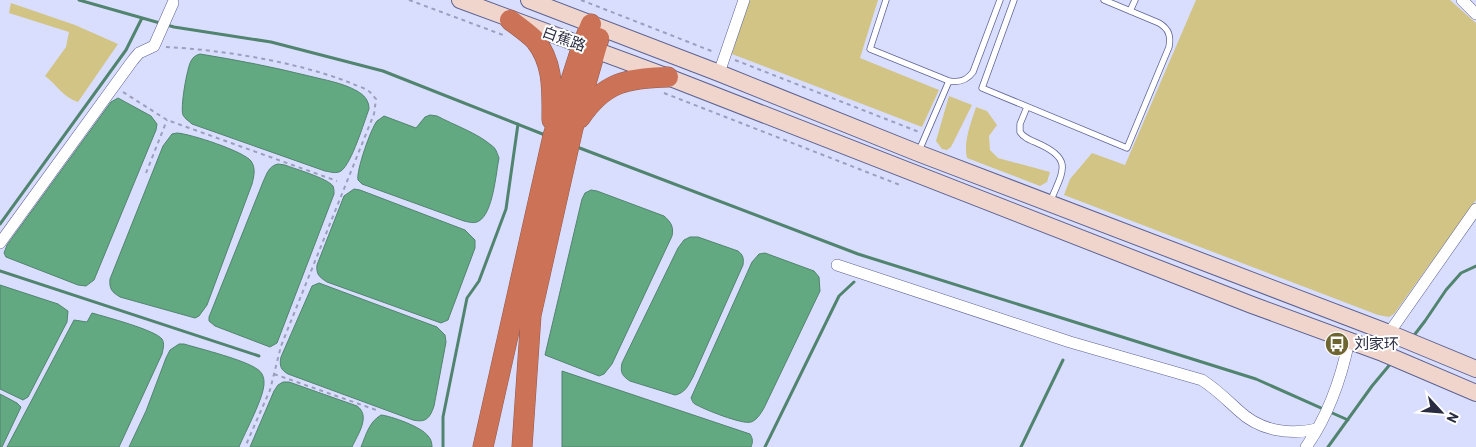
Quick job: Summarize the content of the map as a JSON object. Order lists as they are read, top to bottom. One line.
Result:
{"streets":{"main road":["白蕉路"]},"places":{"bus stop":["刘家环"]},"north":"bottom right"}
